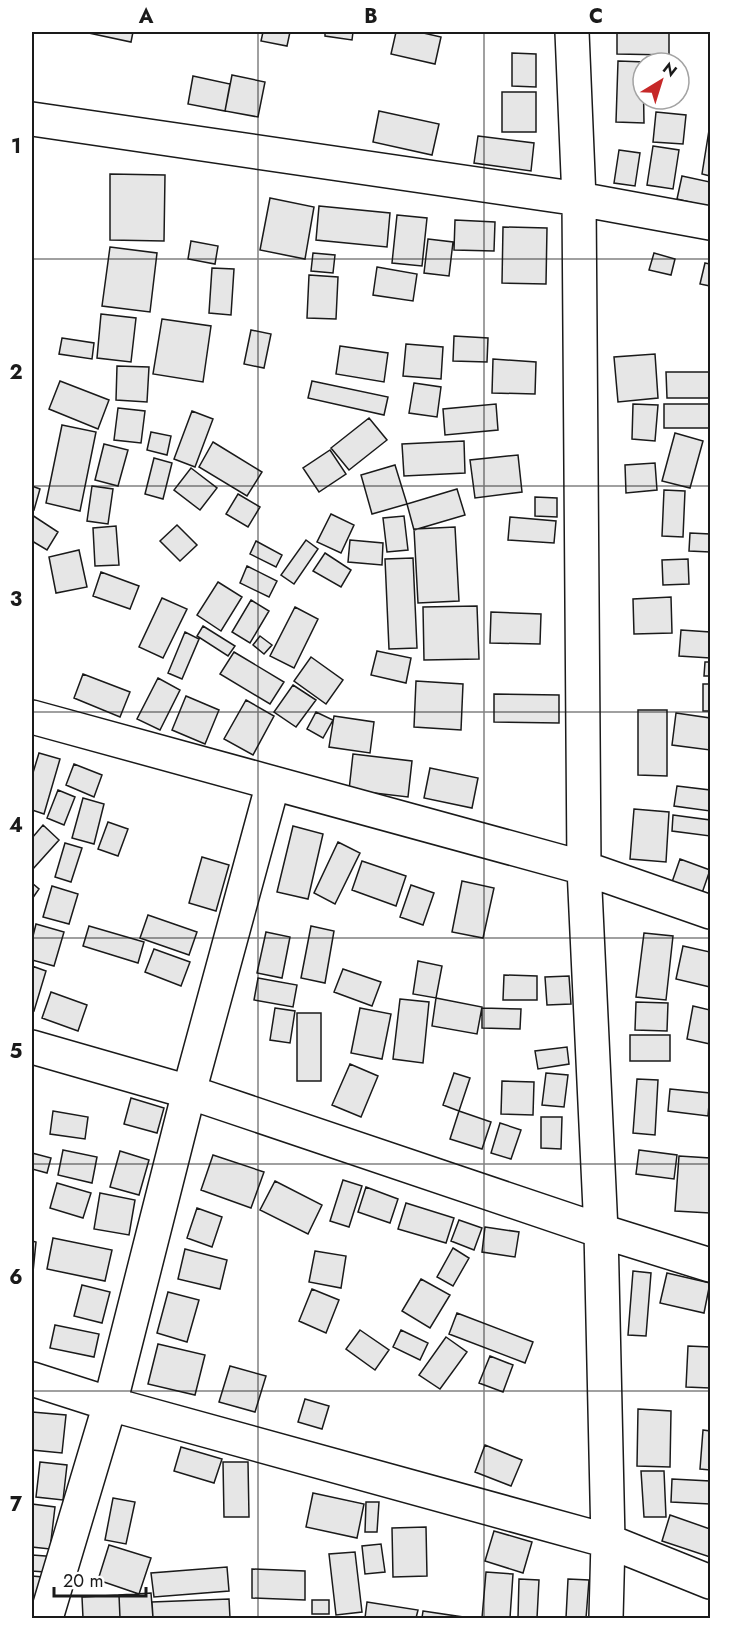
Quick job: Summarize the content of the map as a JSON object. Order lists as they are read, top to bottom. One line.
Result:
{"scale_bar":"20 m","north":"top right","grid":{"columns":["A","B","C"],"rows":["1","2","3","4","5","6","7"]}}
